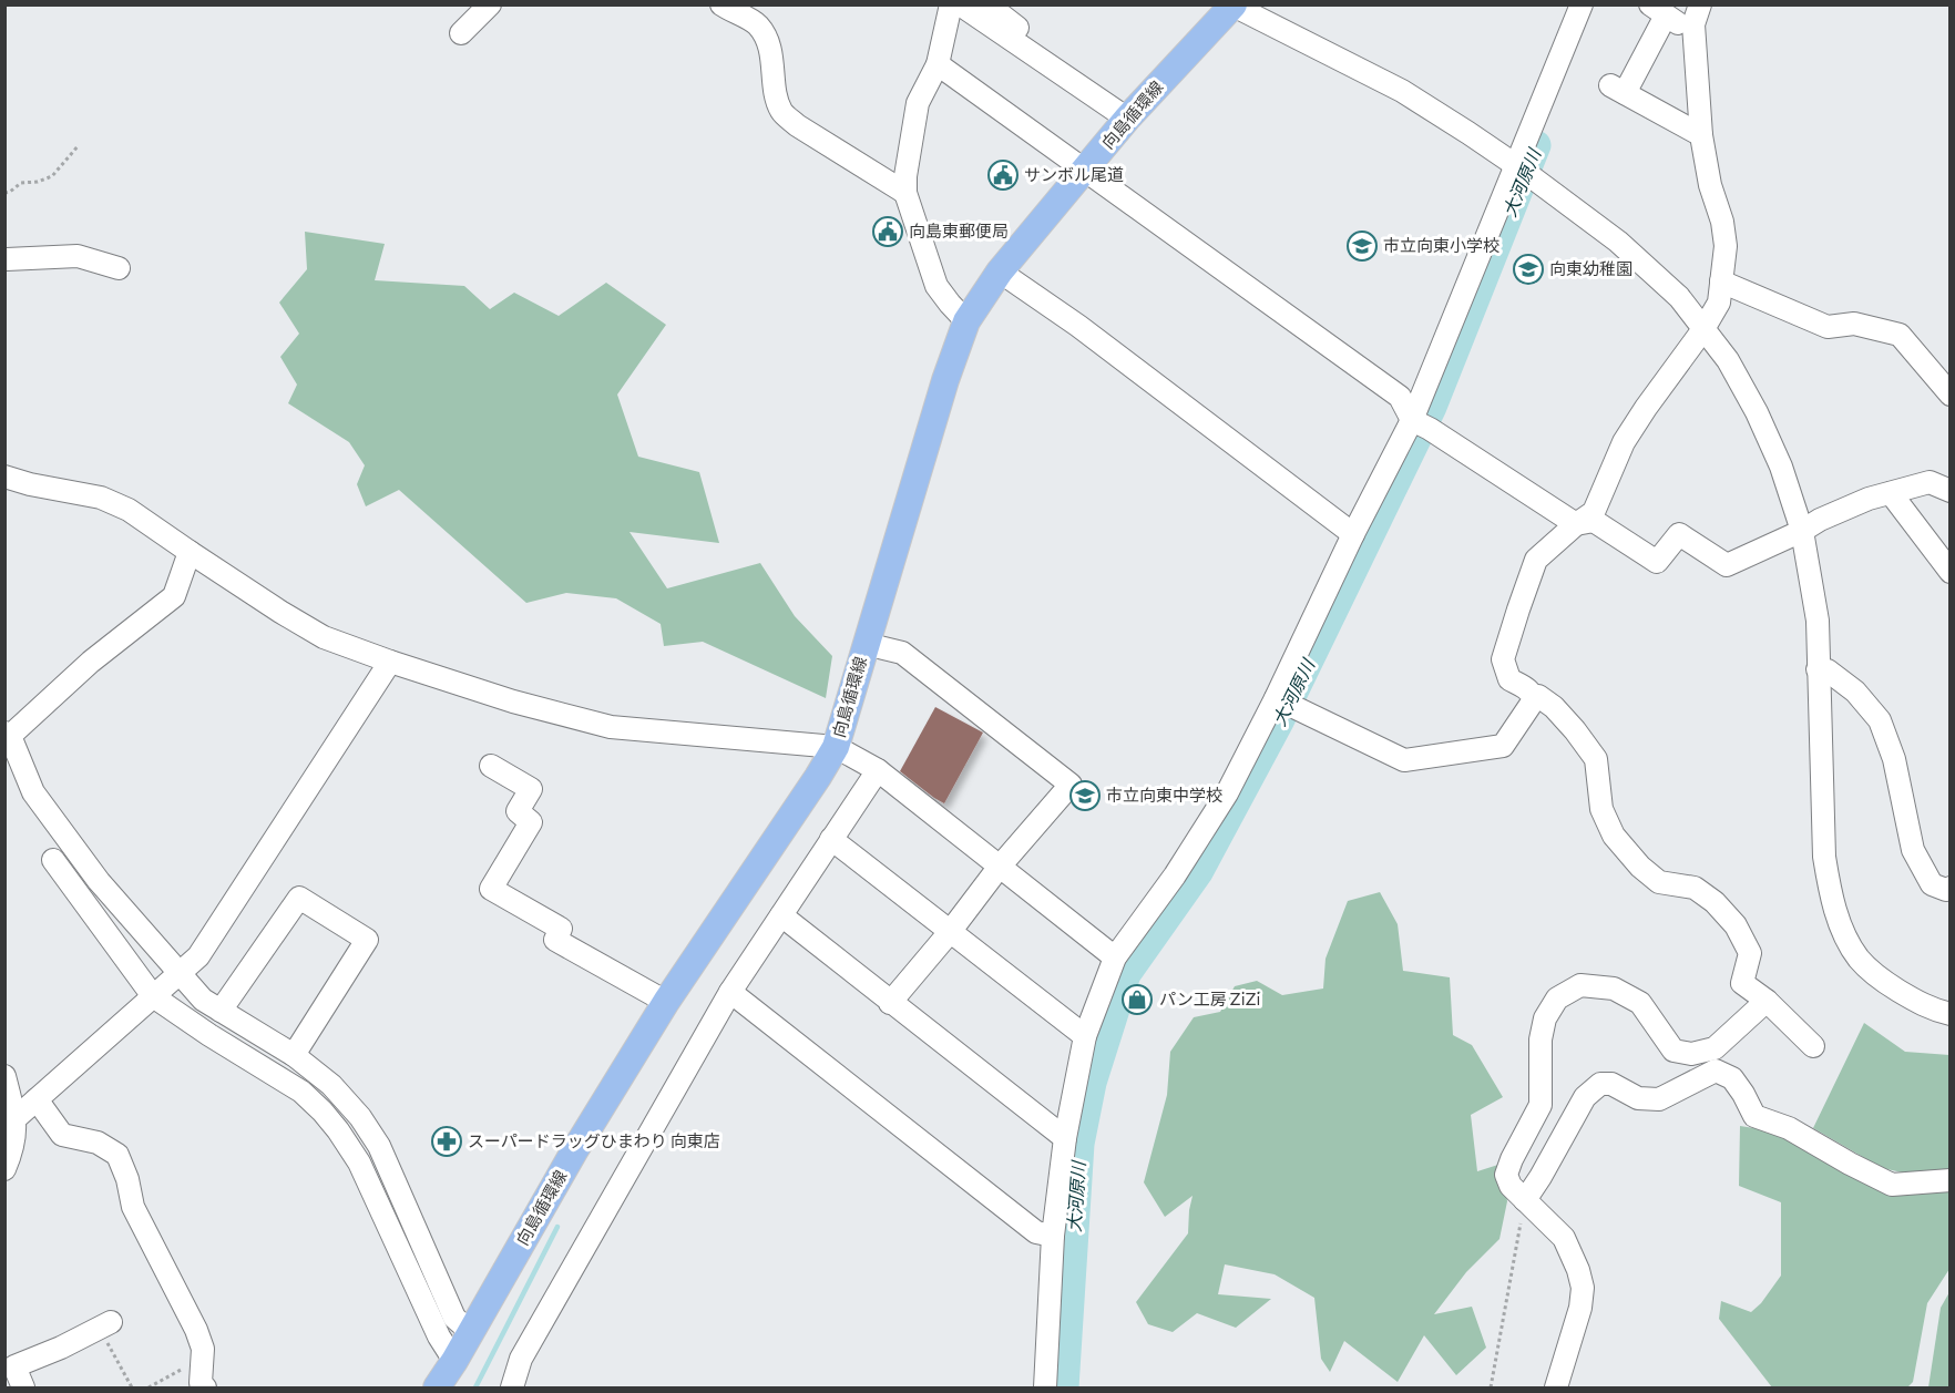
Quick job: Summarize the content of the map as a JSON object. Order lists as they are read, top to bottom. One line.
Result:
{"streets":{"main road":["向島循環線"]},"water":["大河原川"],"places":{"public building":["サンボル尾道","向島東郵便局"],"school or university":["市立向東小学校","向東幼稚園","市立向東中学校"],"shop":["パン工房 ZiZi"],"pharmacy":["スーパードラッグひまわり 向東店"]}}
